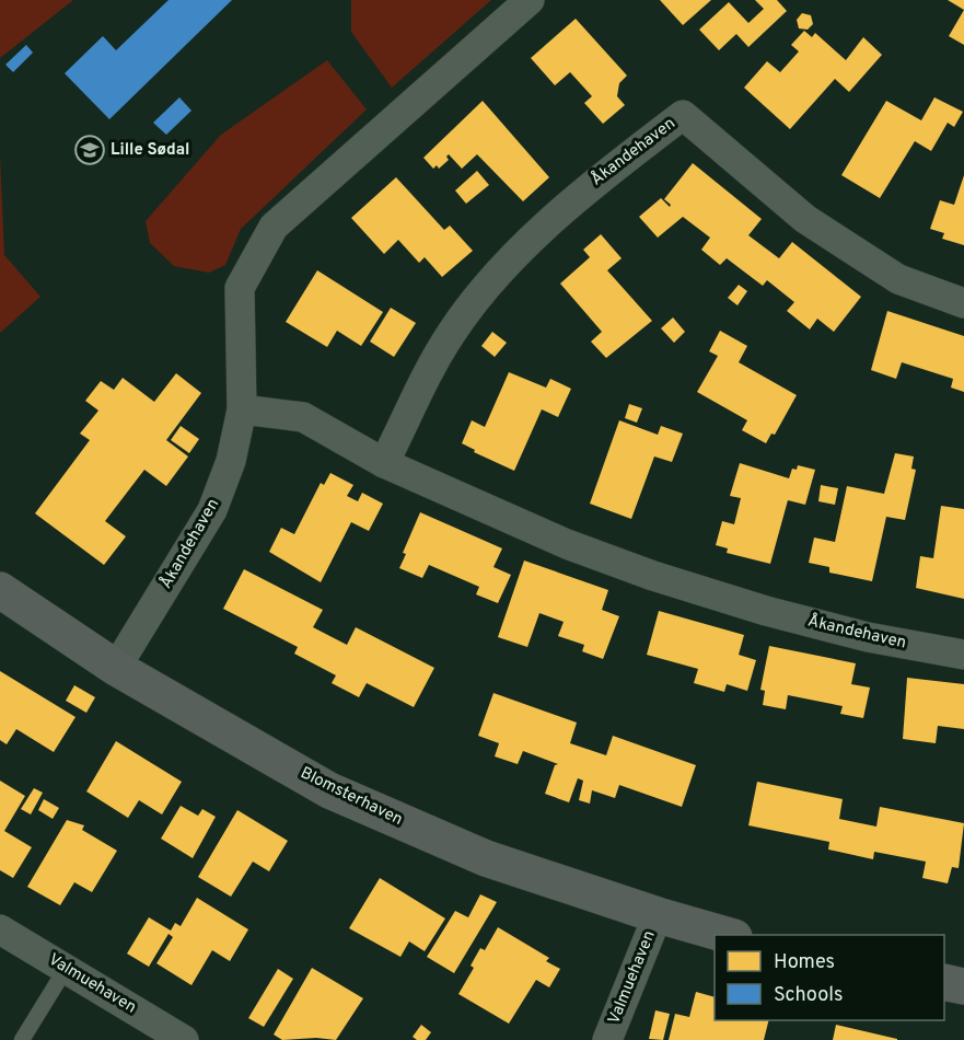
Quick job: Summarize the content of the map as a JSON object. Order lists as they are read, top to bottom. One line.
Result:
{"streets":{"street":["Åkandehaven","Blomsterhaven","Valmuehaven"]},"crossings":[["Åkandehaven","Blomsterhaven"],["Blomsterhaven","Valmuehaven"]],"places":{"school or university":["Lille Sødal"]},"legend":["Homes","Schools"]}
